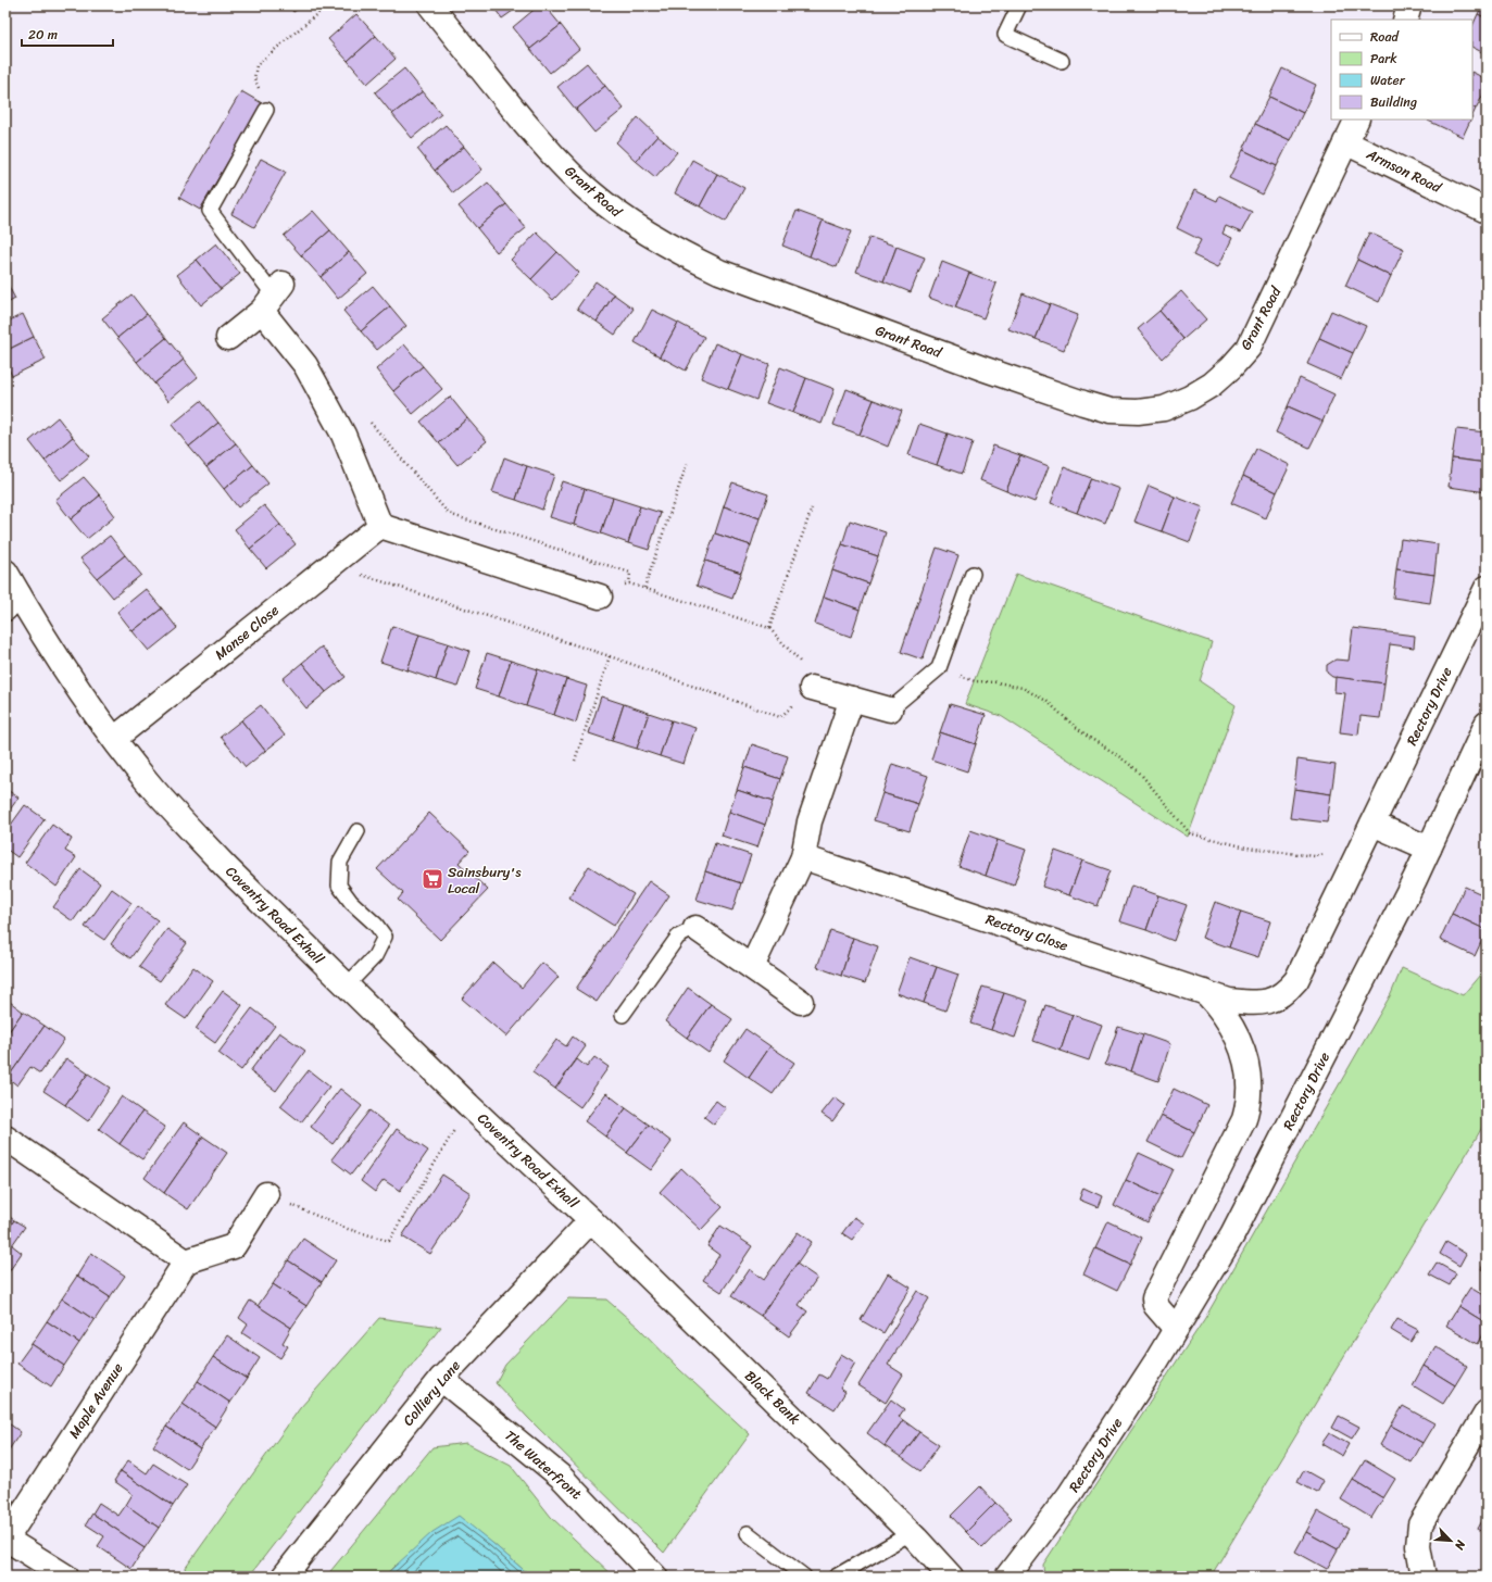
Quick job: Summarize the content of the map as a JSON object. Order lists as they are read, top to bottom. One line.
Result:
{"streets":{"street":["Armson Road","Grant Road","Manse Close","Rectory Drive","Coventry Road Exhall","Rectory Close","Colliery Lane","Black Bank","Maple Avenue","The Waterfront"]},"crossings":[["Armson Road","Grant Road"],["Manse Close","Coventry Road Exhall"],["Rectory Drive","Rectory Close"],["Coventry Road Exhall","Colliery Lane"],["Coventry Road Exhall","Black Bank"],["Colliery Lane","Black Bank"],["Colliery Lane","The Waterfront"]],"places":{"supermarket":["Sainsbury's Local"]},"legend":["Road","Park","Water","Building"],"scale_bar":"20 m","north":"bottom right"}
